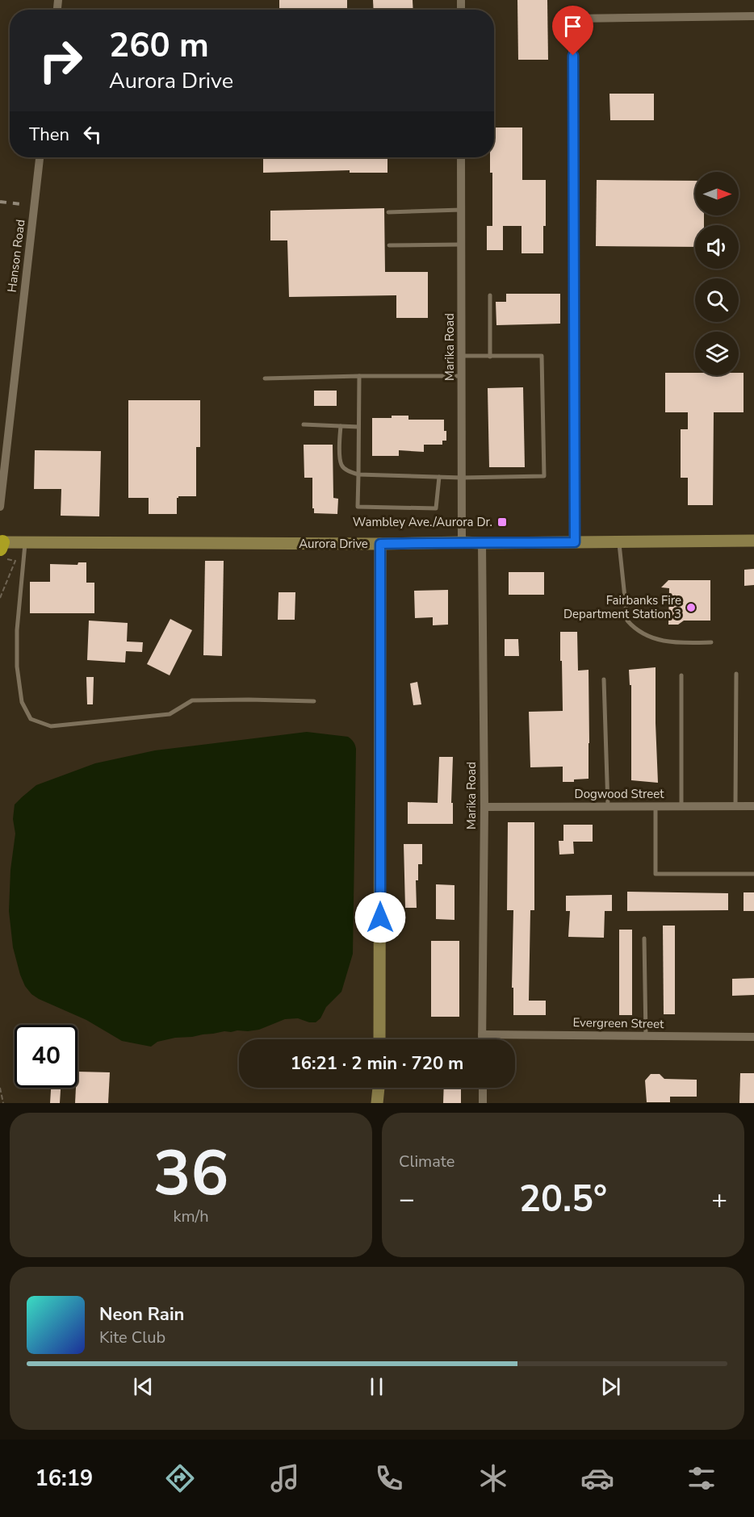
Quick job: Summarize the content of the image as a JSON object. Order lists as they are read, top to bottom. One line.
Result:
{"streets":{"street":["Hanson Road","Marika Road","Aurora Drive","Dogwood Street","Evergreen Street"]},"crossings":[["Marika Road","Aurora Drive"],["Marika Road","Dogwood Street"],["Marika Road","Evergreen Street"]],"places":{"transit":["Wambley Ave./Aurora Dr."],"other":["Fairbanks Fire Department Station 3"]},"north":"right","page":{"turn":["260 m","Aurora Drive"],"then":"Then","limit":"40","trip":"16:21 · 2 min · 720 m","tile":[["36","km/h"],"Climate"],"heat":["−","20.5°","+"],"song":["Neon Rain","Kite Club"],"tabs":"16:19"}}
